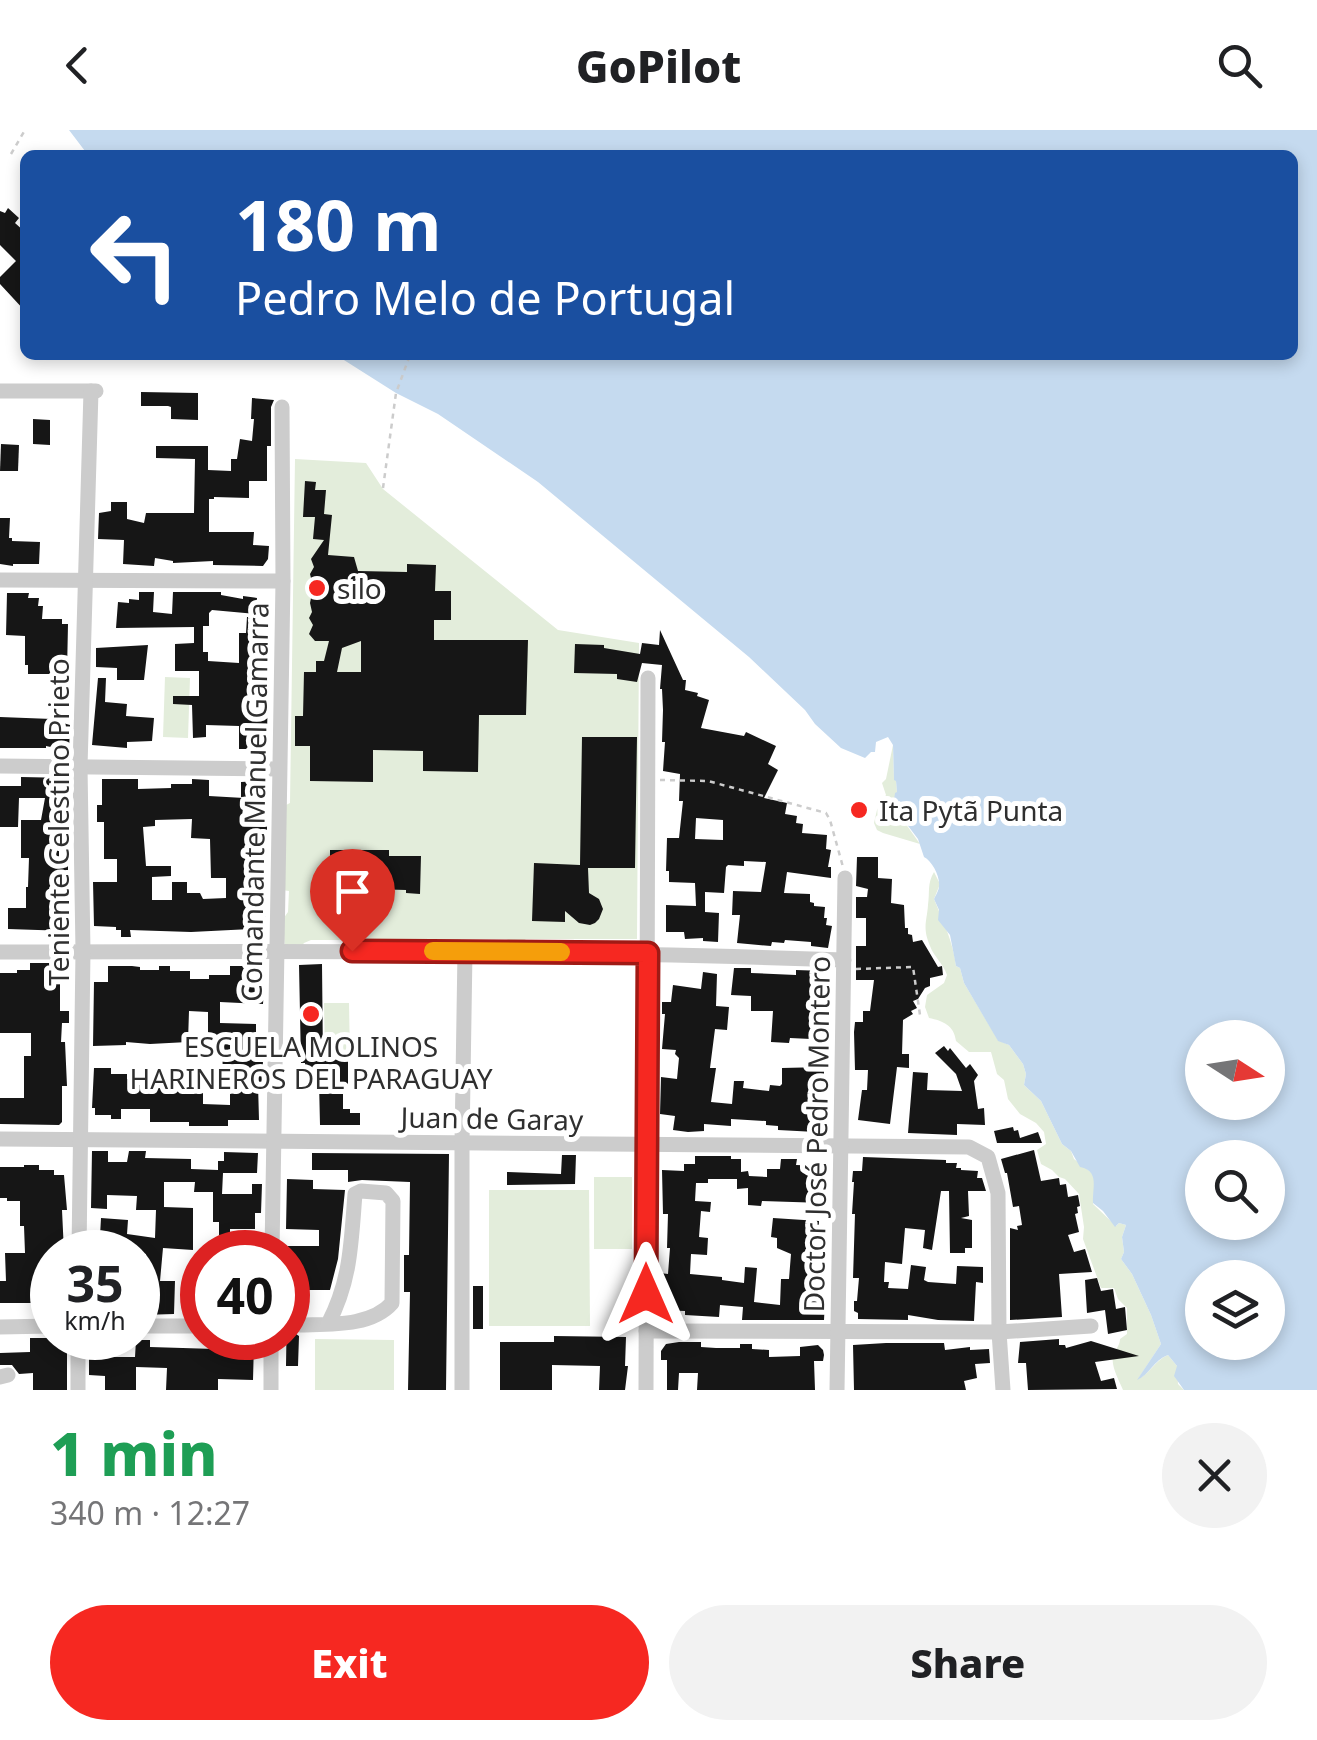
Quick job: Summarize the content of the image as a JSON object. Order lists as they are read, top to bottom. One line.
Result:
{"streets":{"street":["Comandante Manuel Gamarra","Teniente Celestino Prieto","Juan de Garay","Doctor José Pedro Montero"]},"crossings":[["Comandante Manuel Gamarra","Juan de Garay"],["Teniente Celestino Prieto","Juan de Garay"],["Juan de Garay","Doctor José Pedro Montero"]],"places":["silo","Ita Pytã Punta","ESCUELA MOLINOS HARINEROS DEL PARAGUAY"],"north":"right","page":{"header":"GoPilot","turn":["180 m","Pedro Melo de Portugal"],"speed":"35 km/h","limit":"40","heading":["1 min","340 m · 12:27"],"buttons":["Exit","Share"]}}
